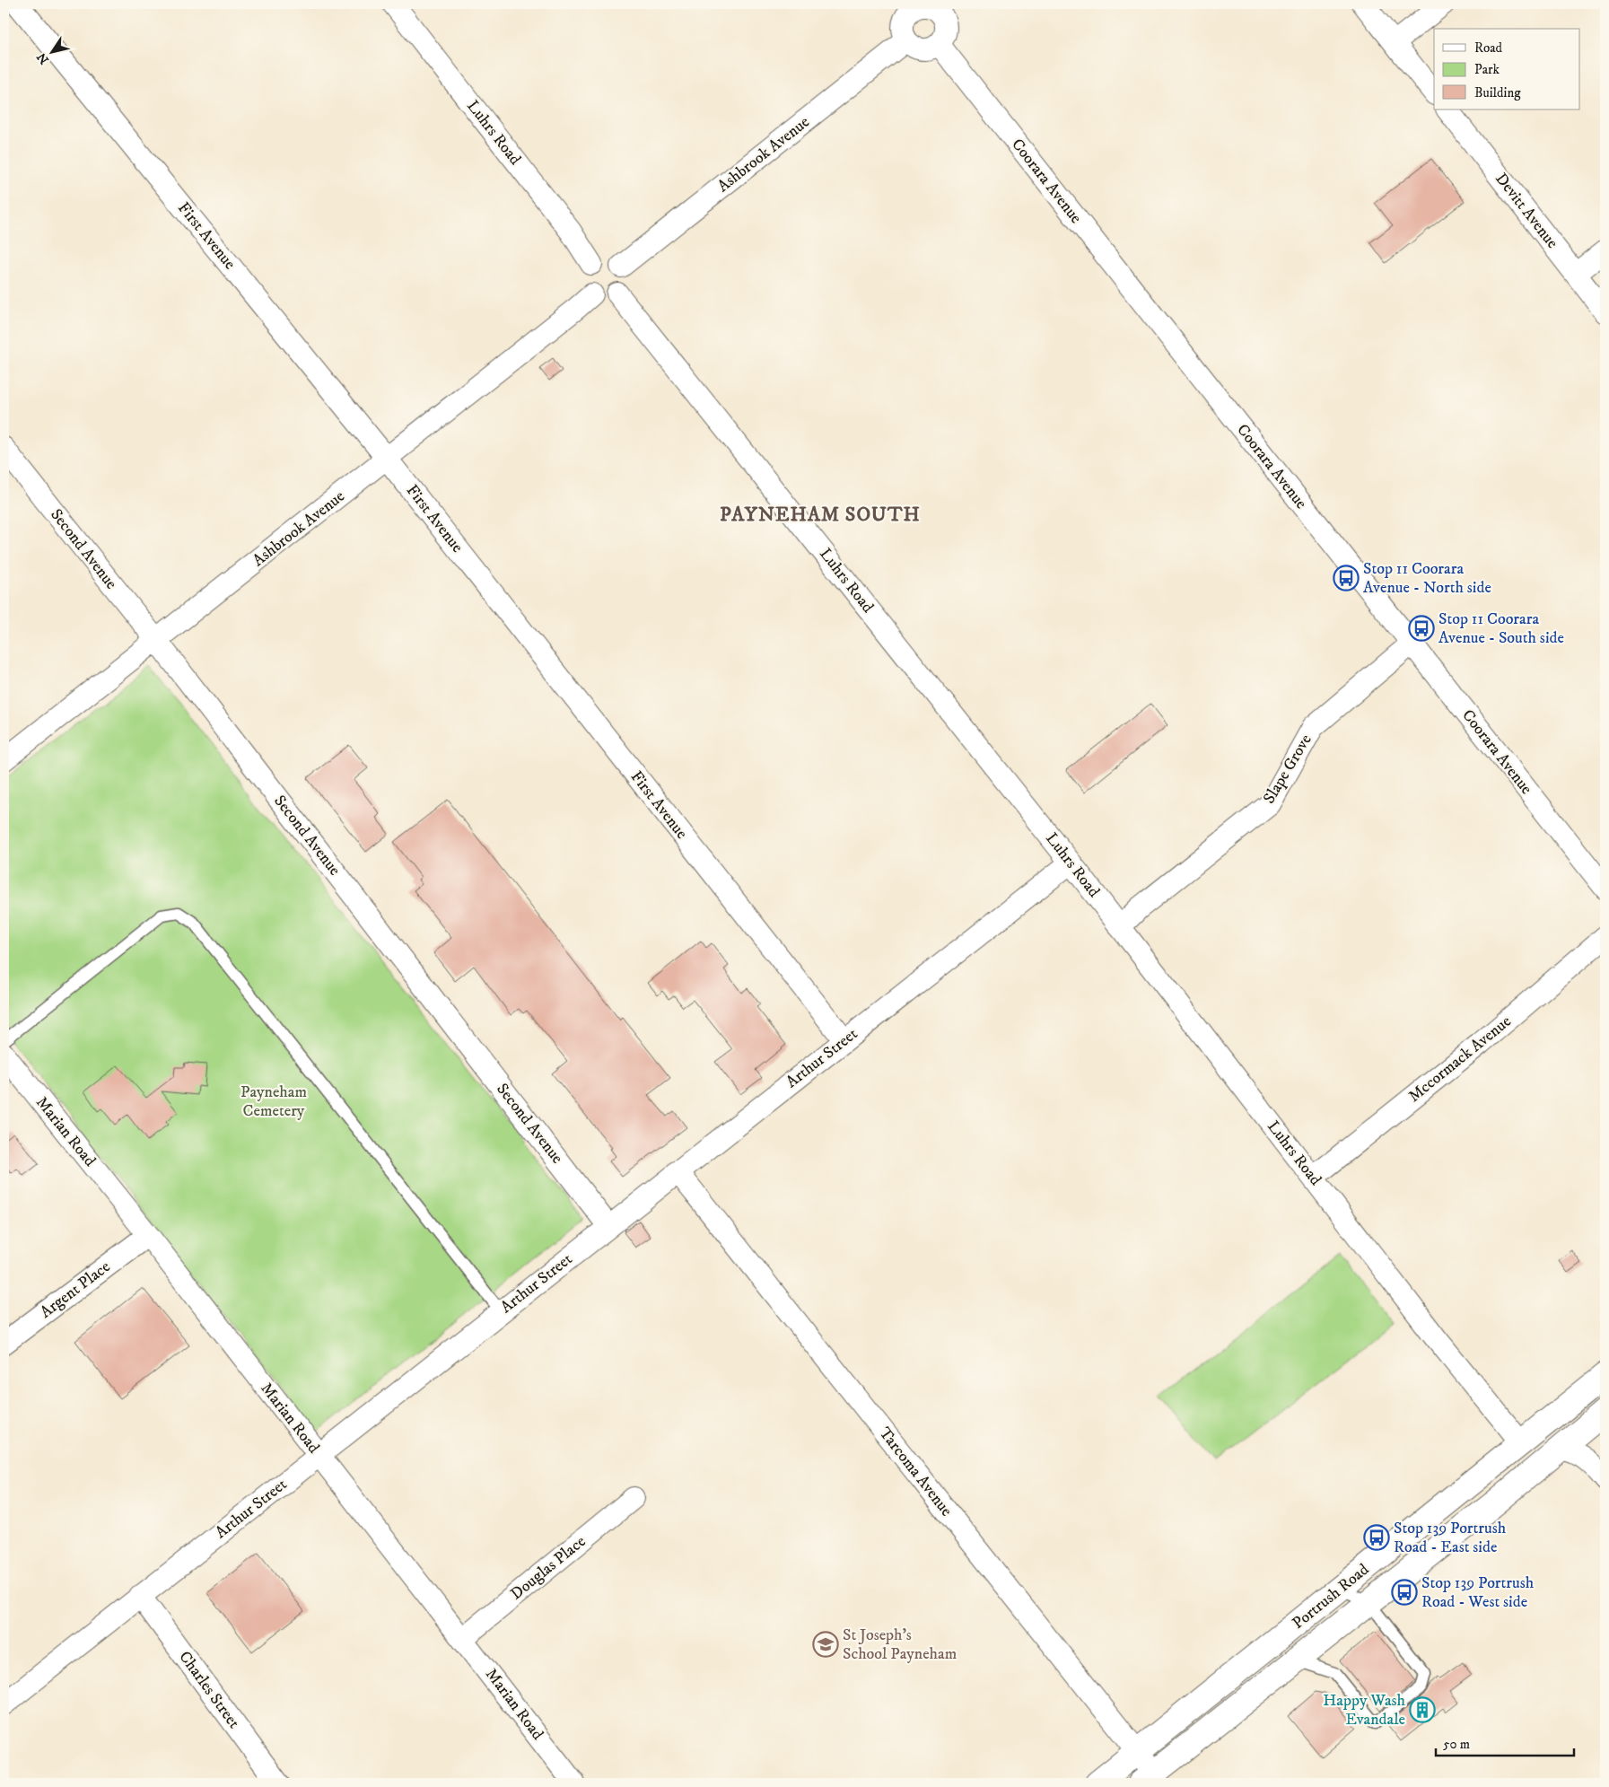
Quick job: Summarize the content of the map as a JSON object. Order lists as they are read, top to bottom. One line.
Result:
{"streets":{"highway":["Portrush Road"],"street":["Luhrs Road","Ashbrook Avenue","Coorara Avenue","Devitt Avenue","First Avenue","Second Avenue","Slape Grove","Arthur Street","Mccormack Avenue","Marian Road","Argent Place","Tarcoma Avenue","Douglas Place","Charles Street"]},"crossings":[["Luhrs Road","Ashbrook Avenue"],["Luhrs Road","Slape Grove"],["Luhrs Road","Arthur Street"],["Luhrs Road","Mccormack Avenue"],["Luhrs Road","Portrush Road"],["Ashbrook Avenue","Coorara Avenue"],["Ashbrook Avenue","First Avenue"],["Ashbrook Avenue","Second Avenue"],["Coorara Avenue","Slape Grove"],["First Avenue","Arthur Street"],["Second Avenue","Arthur Street"],["Arthur Street","Marian Road"],["Arthur Street","Tarcoma Avenue"],["Arthur Street","Charles Street"],["Marian Road","Argent Place"],["Marian Road","Douglas Place"],["Tarcoma Avenue","Portrush Road"]],"districts":["PAYNEHAM SOUTH"],"parks":["Payneham Cemetery"],"places":{"bus stop":["Stop 11 Coorara Avenue - North side","Stop 11 Coorara Avenue - South side","Stop 139 Portrush Road - East side","Stop 139 Portrush Road - West side"],"school or university":["St Joseph's School Payneham"],"building":["Happy Wash Evandale"]},"legend":["Road","Park","Building"],"scale_bar":"50 m","north":"bottom left"}
